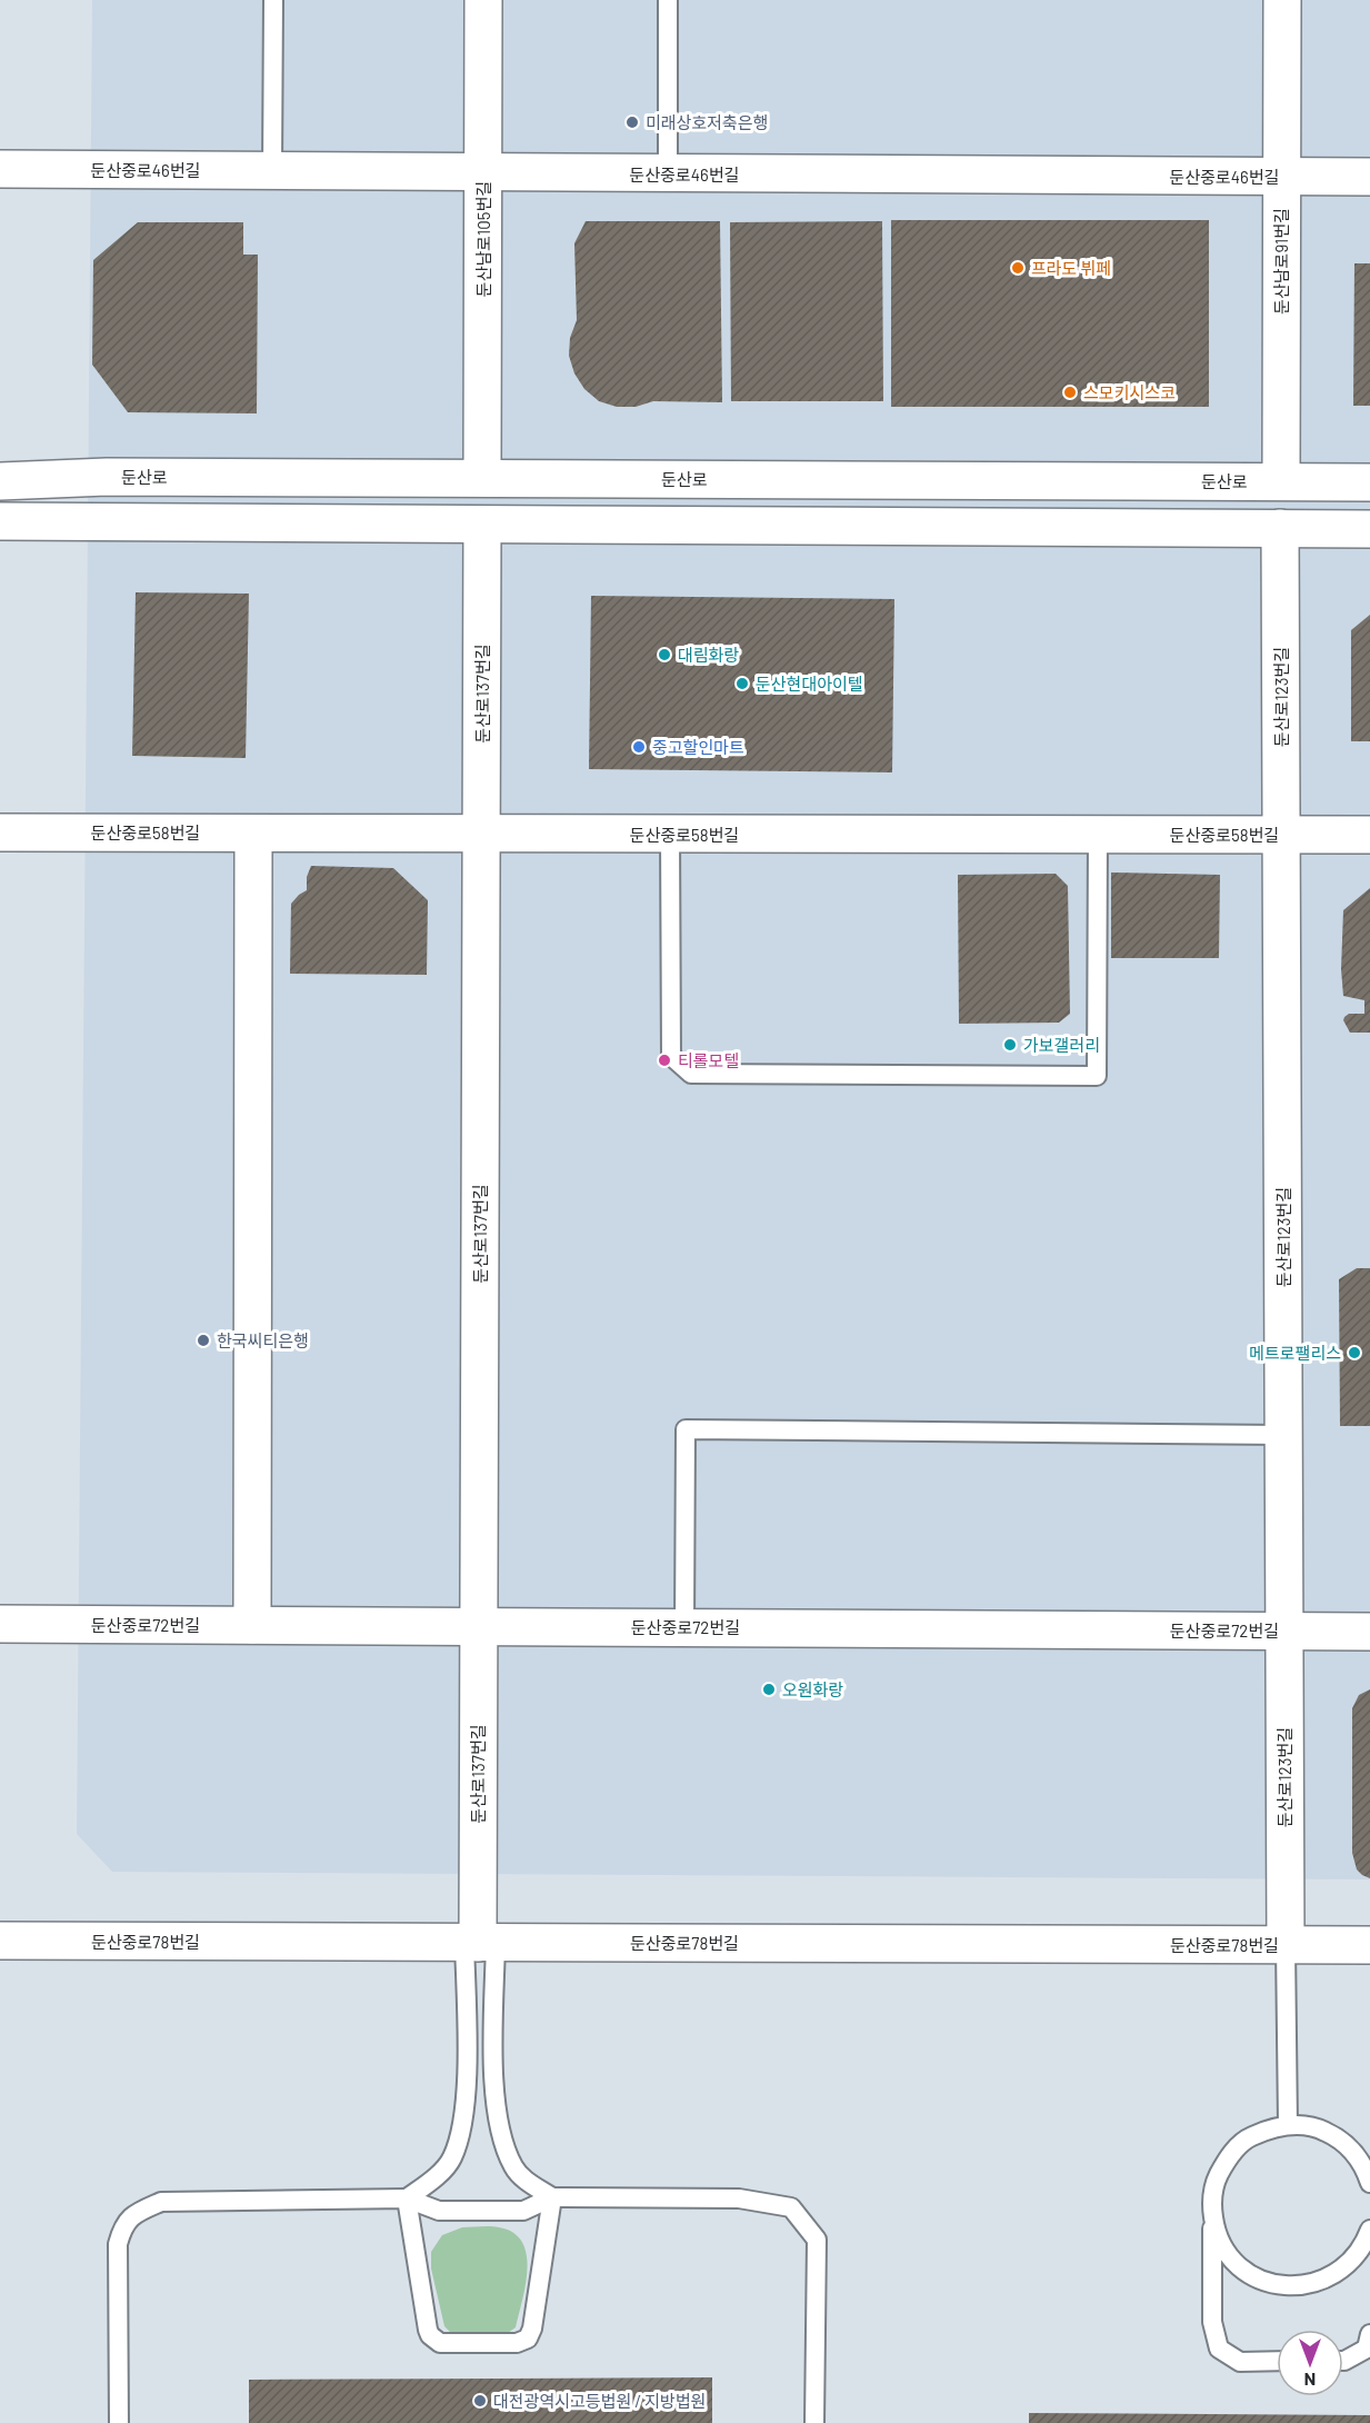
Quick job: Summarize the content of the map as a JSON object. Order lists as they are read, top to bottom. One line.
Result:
{"streets":{"street":["둔산중로46번길","둔산남로105번길","둔산남로91번길","둔산로","둔산로137번길","둔산로123번길","둔산중로58번길","둔산중로72번길","둔산중로78번길"]},"crossings":[["둔산중로46번길","둔산남로105번길"],["둔산중로46번길","둔산남로91번길"],["둔산남로105번길","둔산로"],["둔산남로91번길","둔산로"],["둔산로137번길","둔산중로58번길"],["둔산로137번길","둔산중로72번길"],["둔산로137번길","둔산중로78번길"],["둔산로123번길","둔산중로58번길"],["둔산로123번길","둔산중로72번길"],["둔산로123번길","둔산중로78번길"]],"places":["미래상호저축은행","프라도 뷔페","스모키시스코","대림화랑","둔산현대아이텔","중고할인마트","가보갤러리","티롤모텔","한국씨티은행","메트로팰리스","오원화랑","대전광역시고등법원 / 지방법원"],"north":"bottom"}
